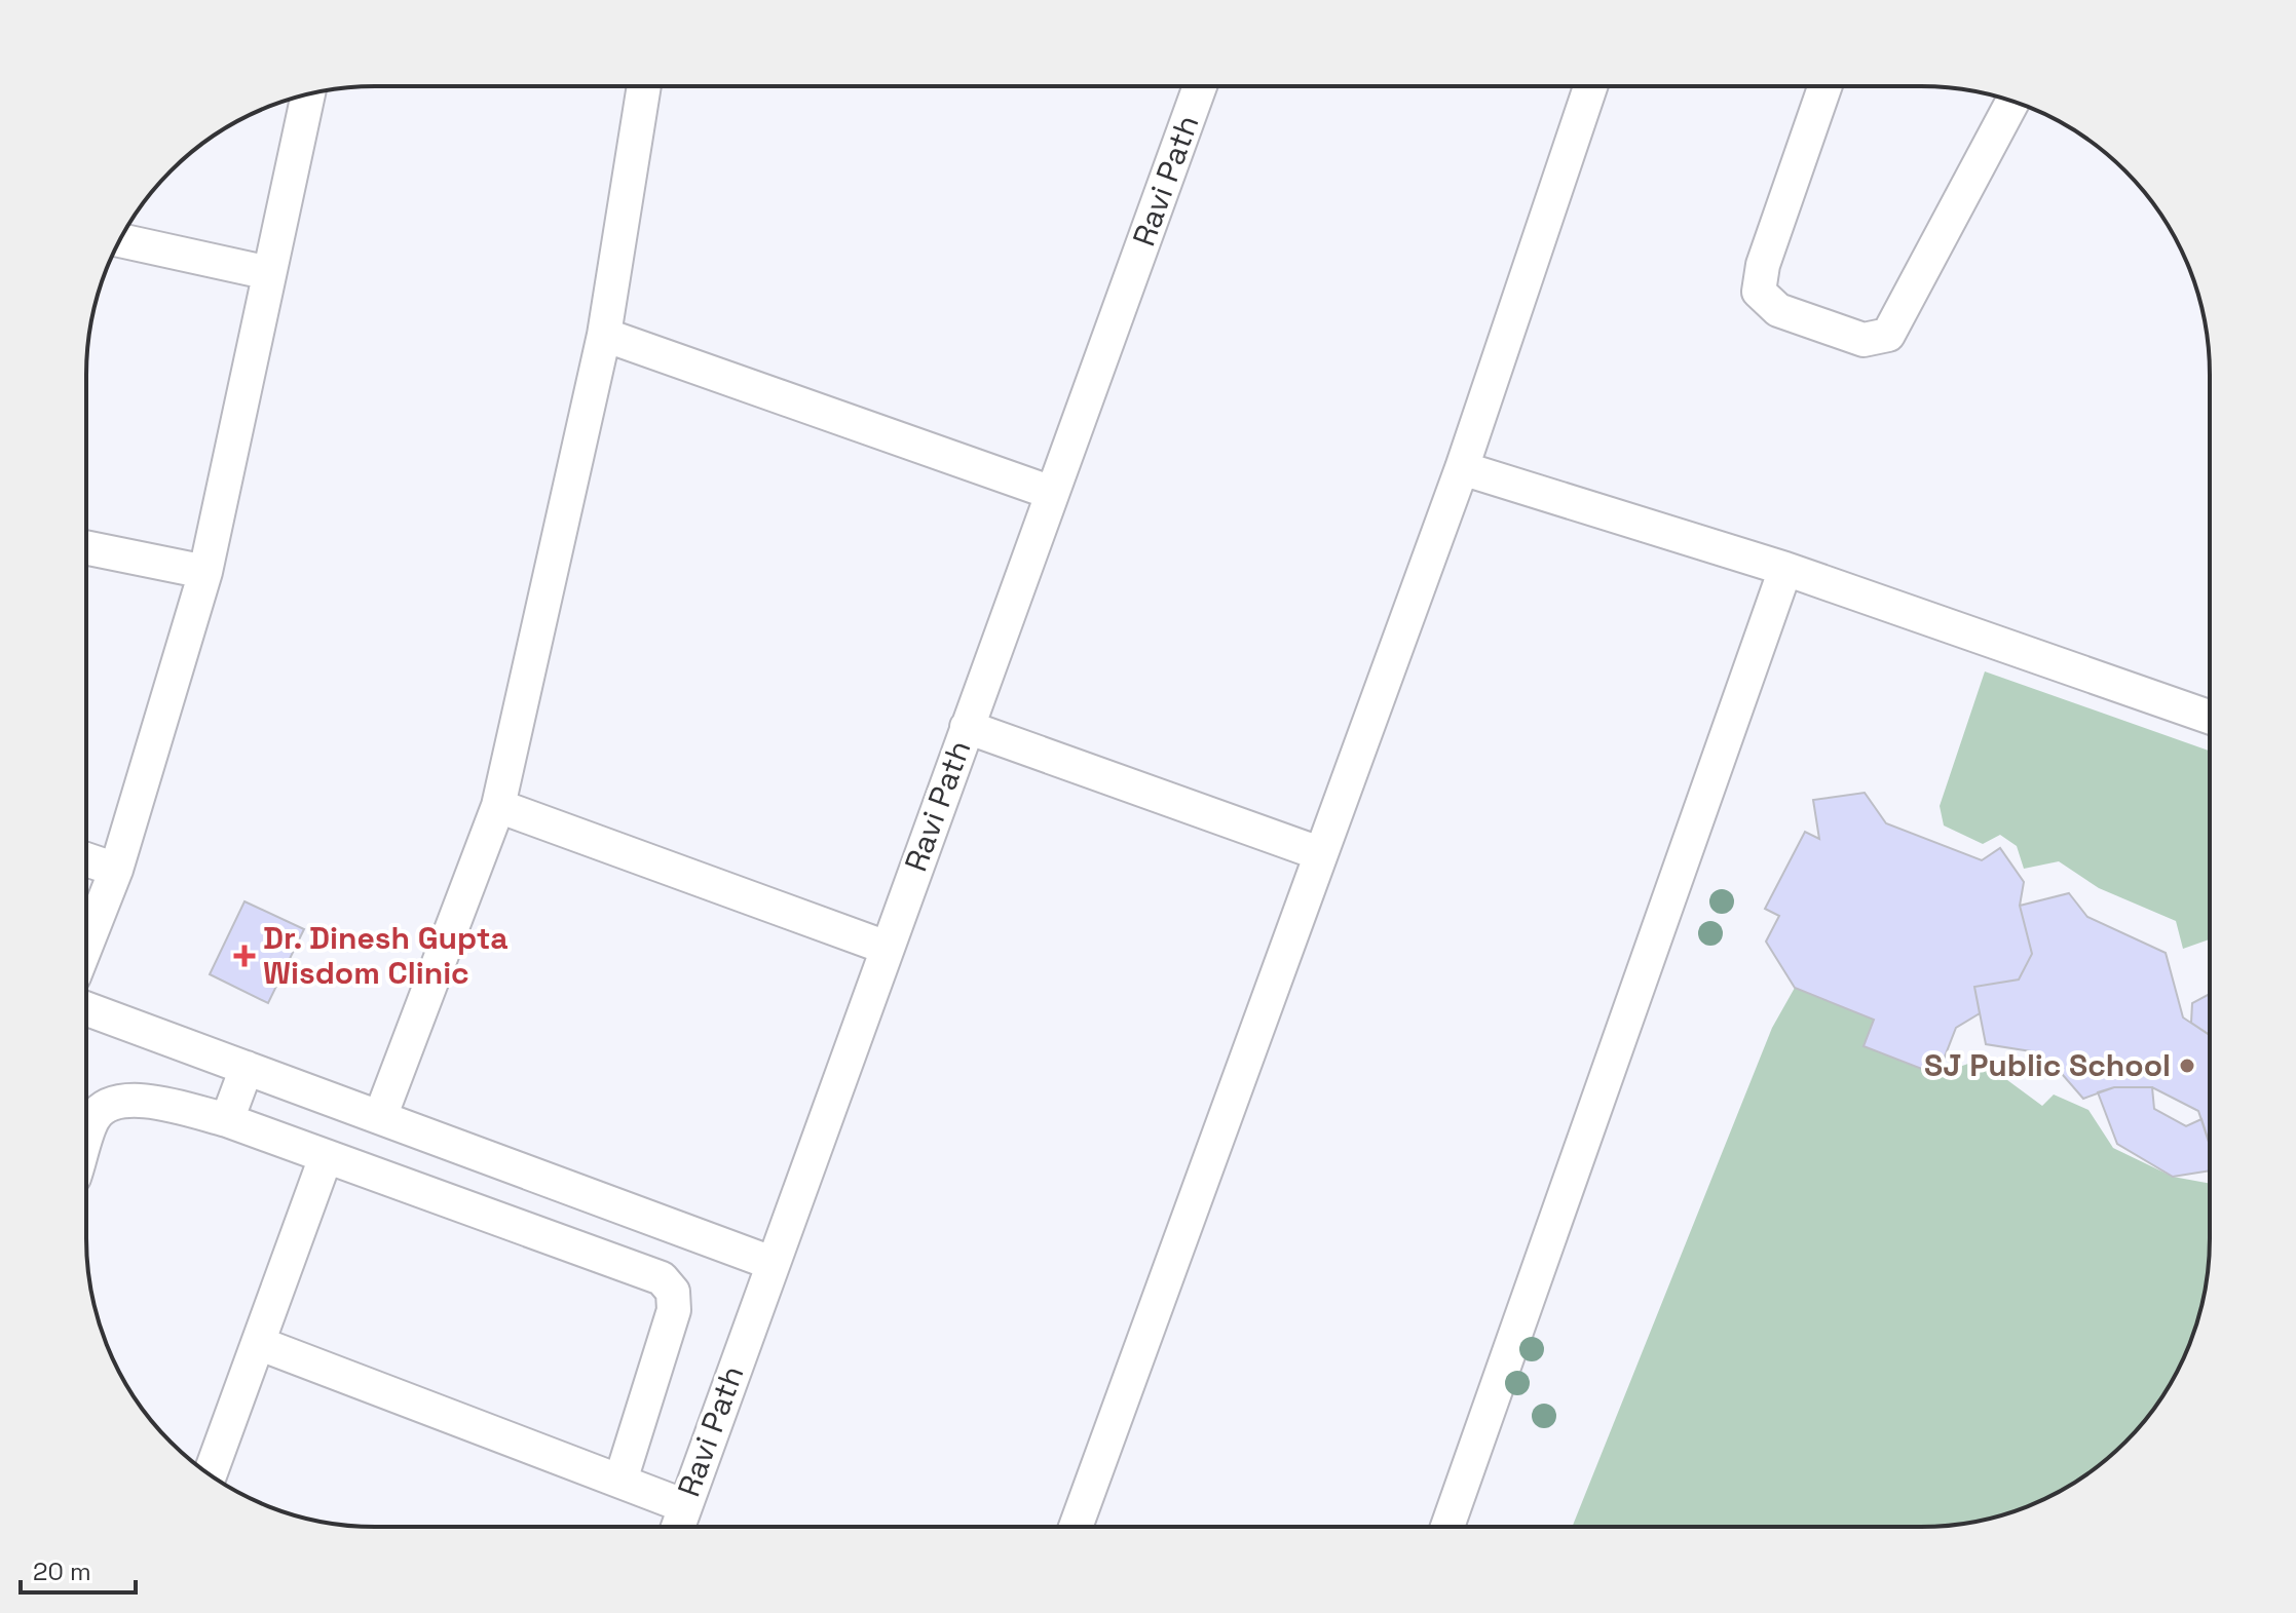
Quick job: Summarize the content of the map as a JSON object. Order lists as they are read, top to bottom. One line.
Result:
{"streets":{"street":["Ravi Path"]},"places":{"health":["Dr. Dinesh Gupta Wisdom Clinic"],"other":["SJ Public School"]},"scale_bar":"20 m"}
